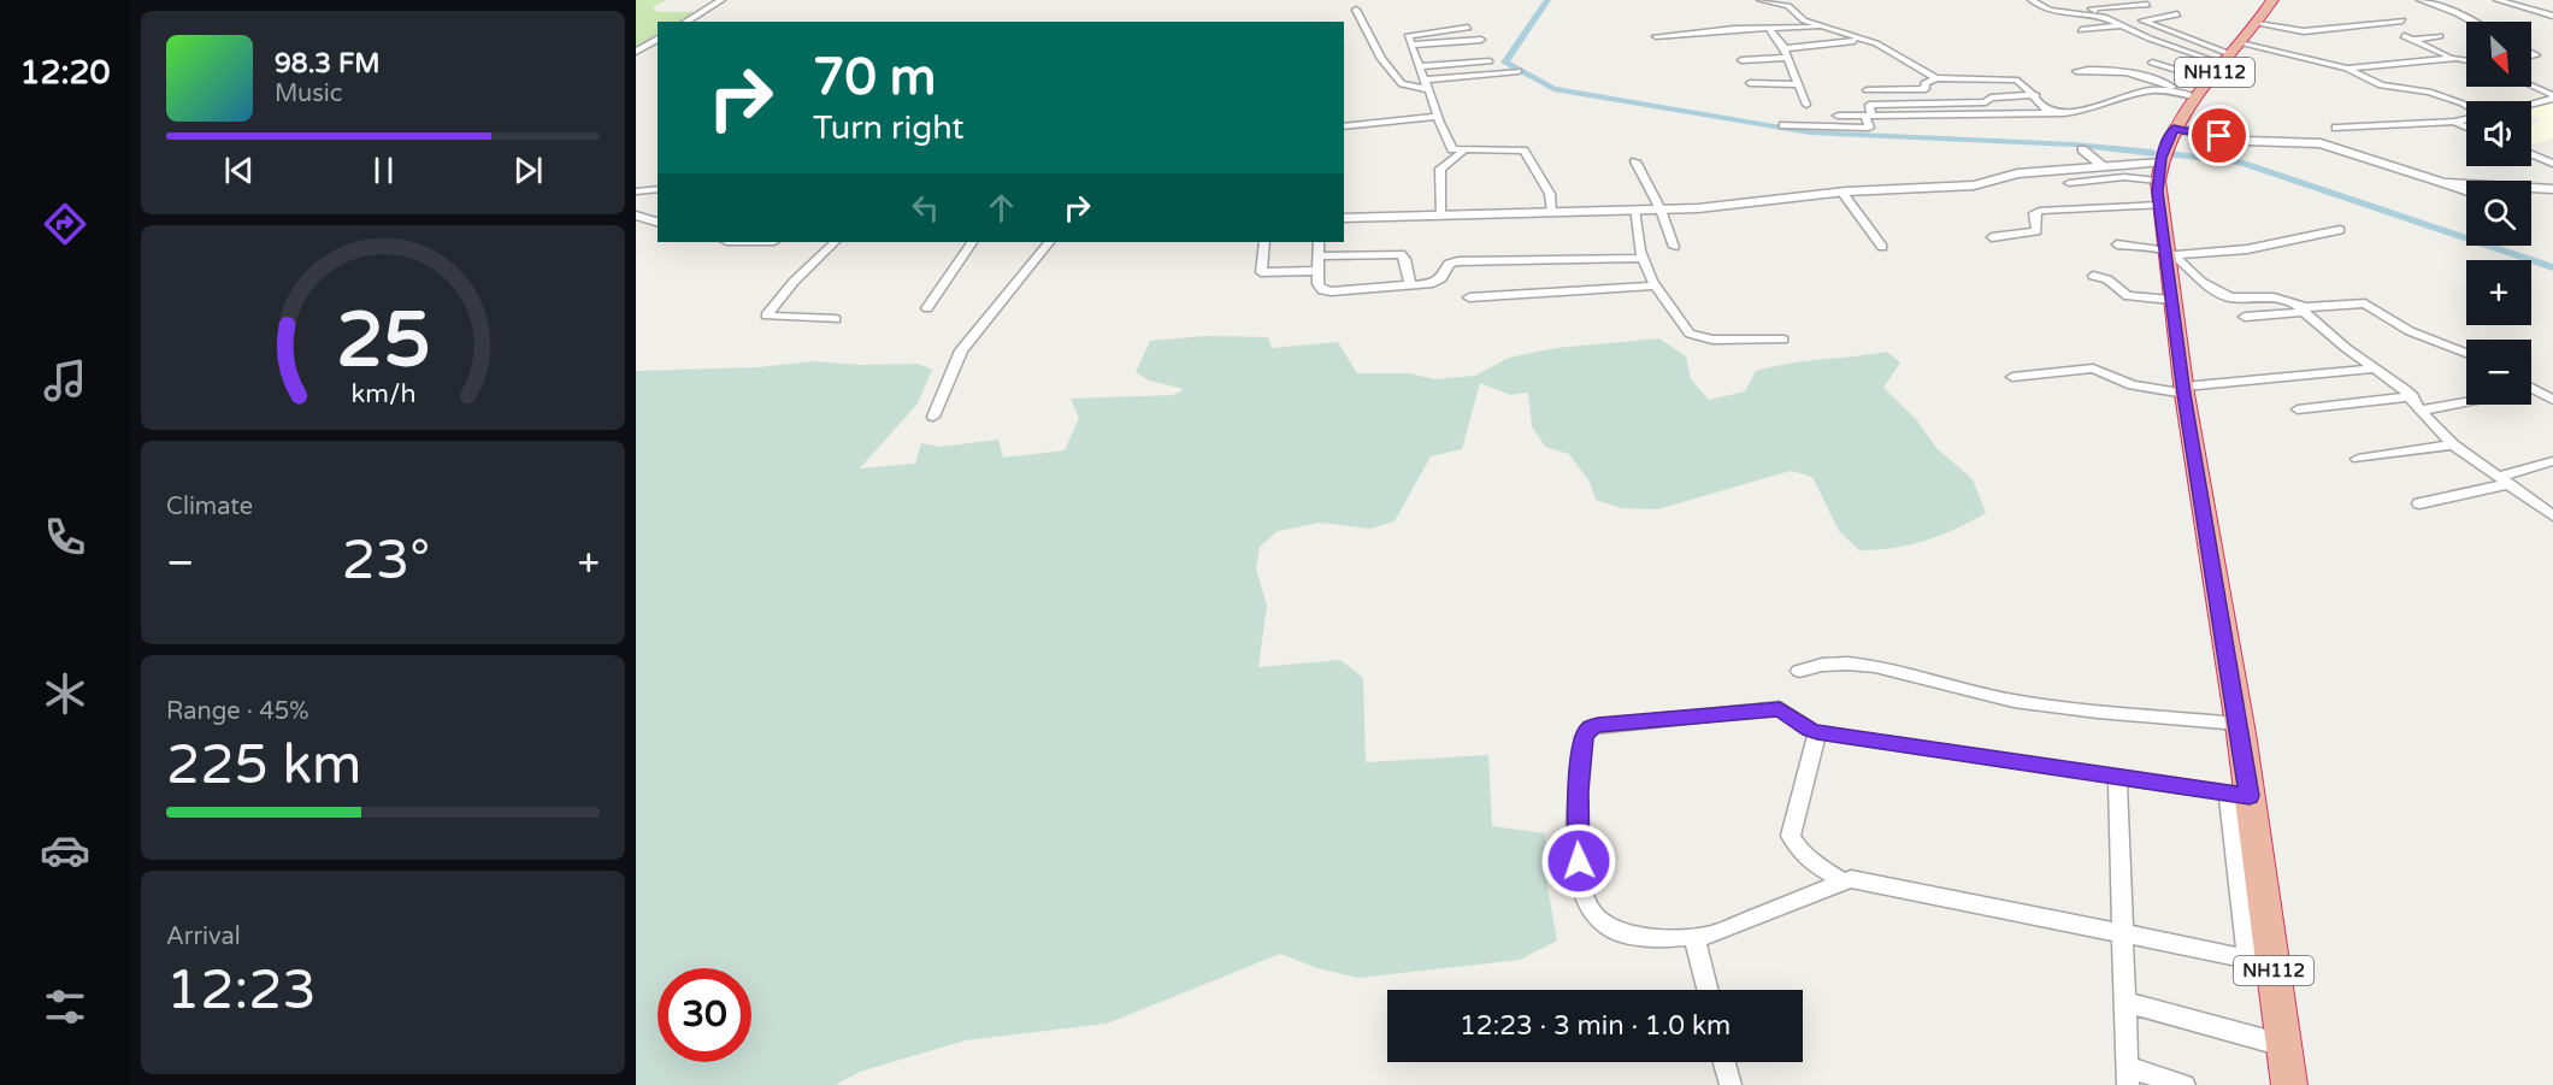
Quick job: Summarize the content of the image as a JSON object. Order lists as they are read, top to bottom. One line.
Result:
{"streets":{"highway":["NH112"]},"north":"bottom right","page":{"tabs":"12:20","map_buttons":["+","−"],"turn":["70 m","Turn right"],"song":["98.3 FM","Music"],"tile":["Climate",["Range · 45%","225 km"],["Arrival","12:23"]],"heat":["−","23°","+"],"limit":"30","trip":"12:23 · 3 min · 1.0 km","gauge":["25","km/h"]}}
